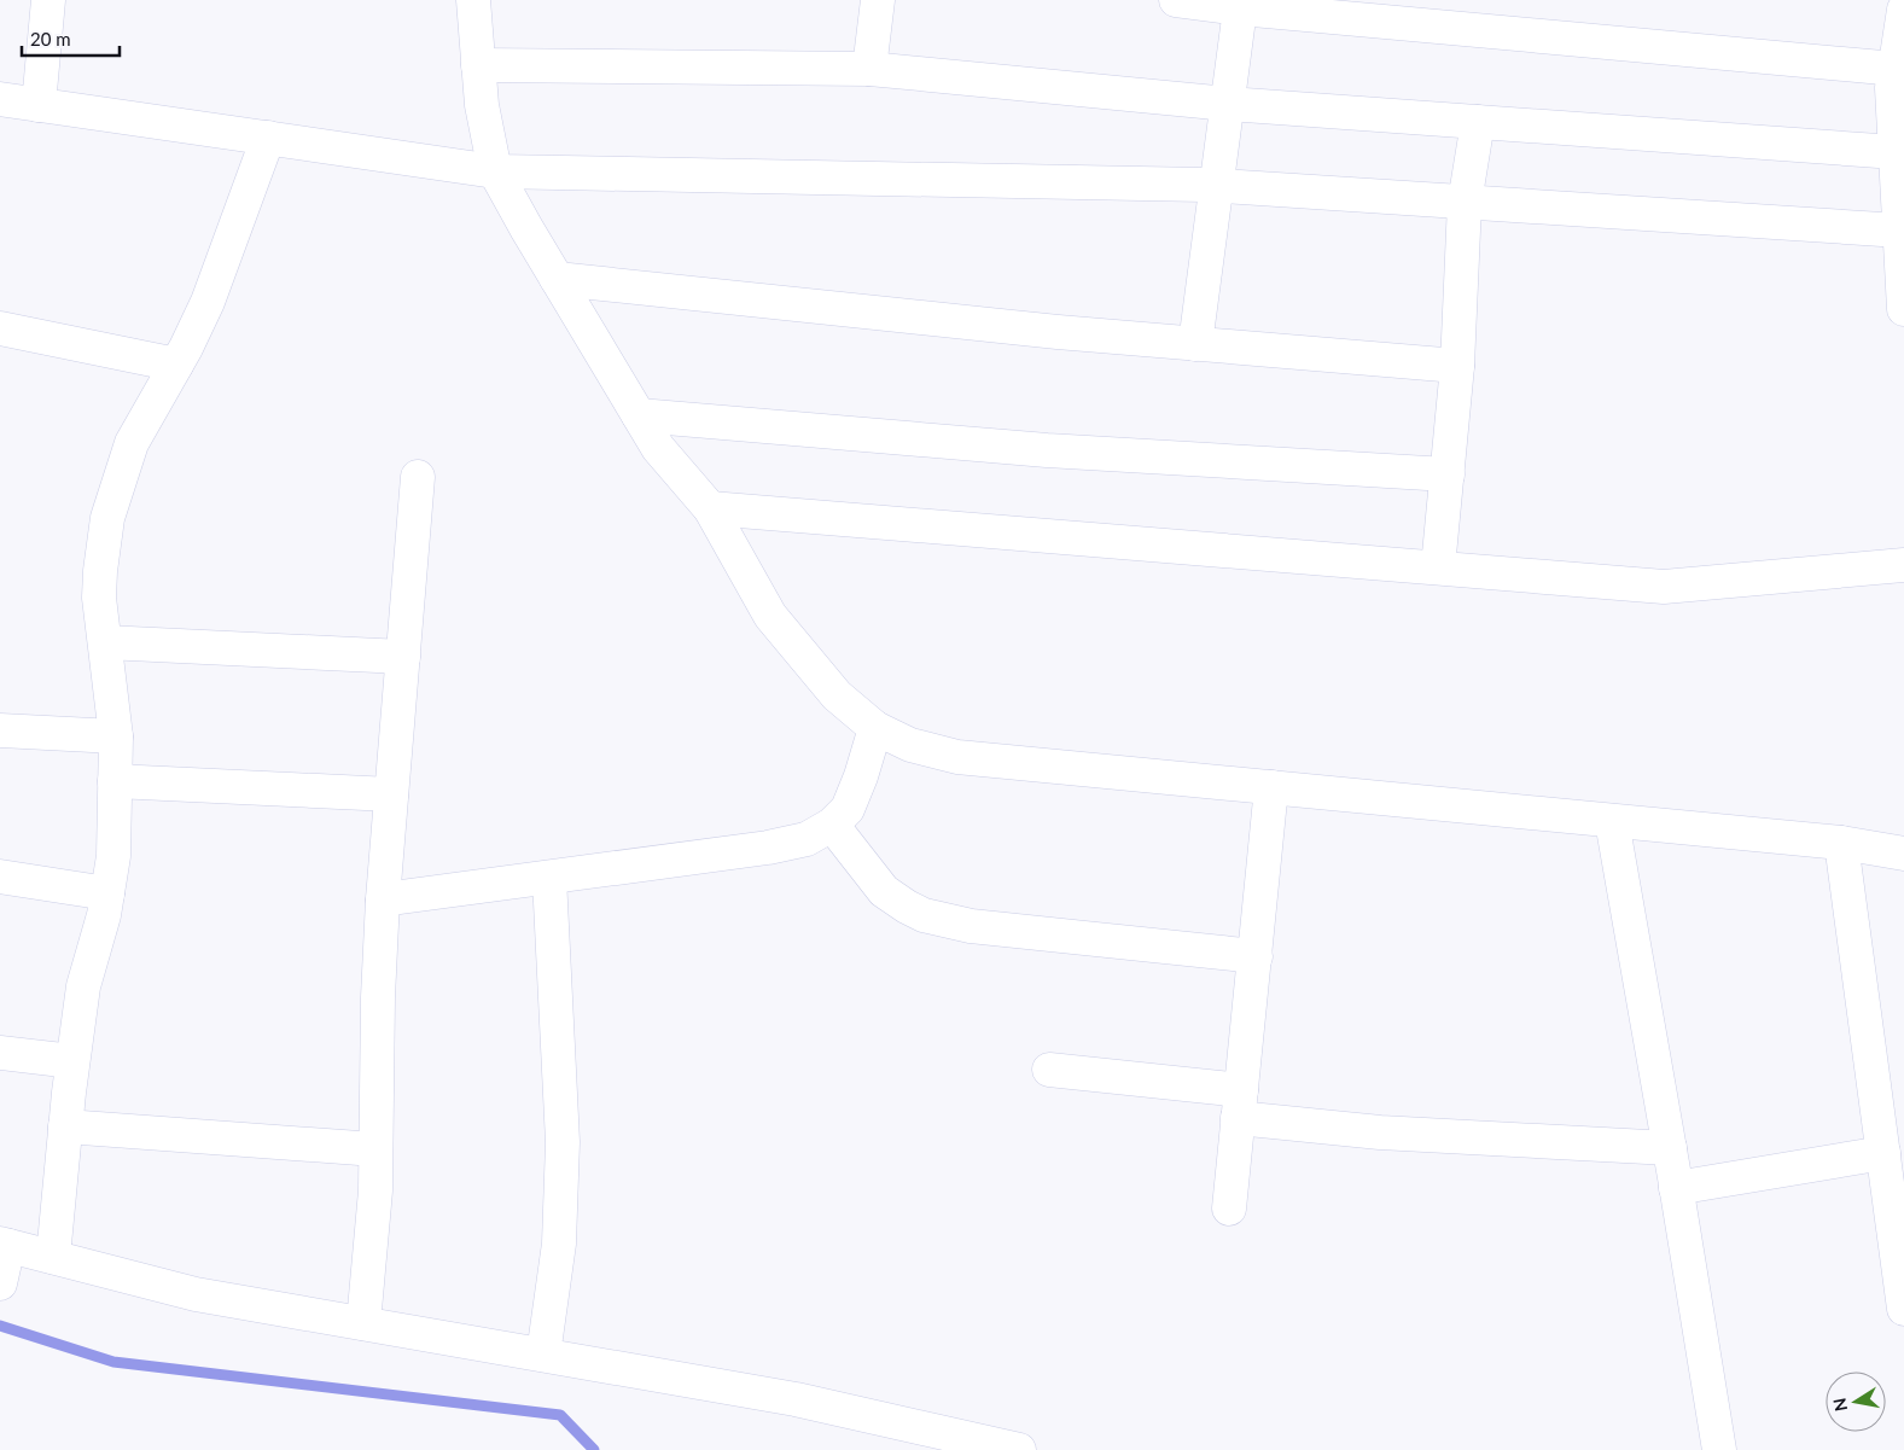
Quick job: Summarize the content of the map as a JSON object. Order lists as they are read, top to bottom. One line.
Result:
{"scale_bar":"20 m","north":"left"}
